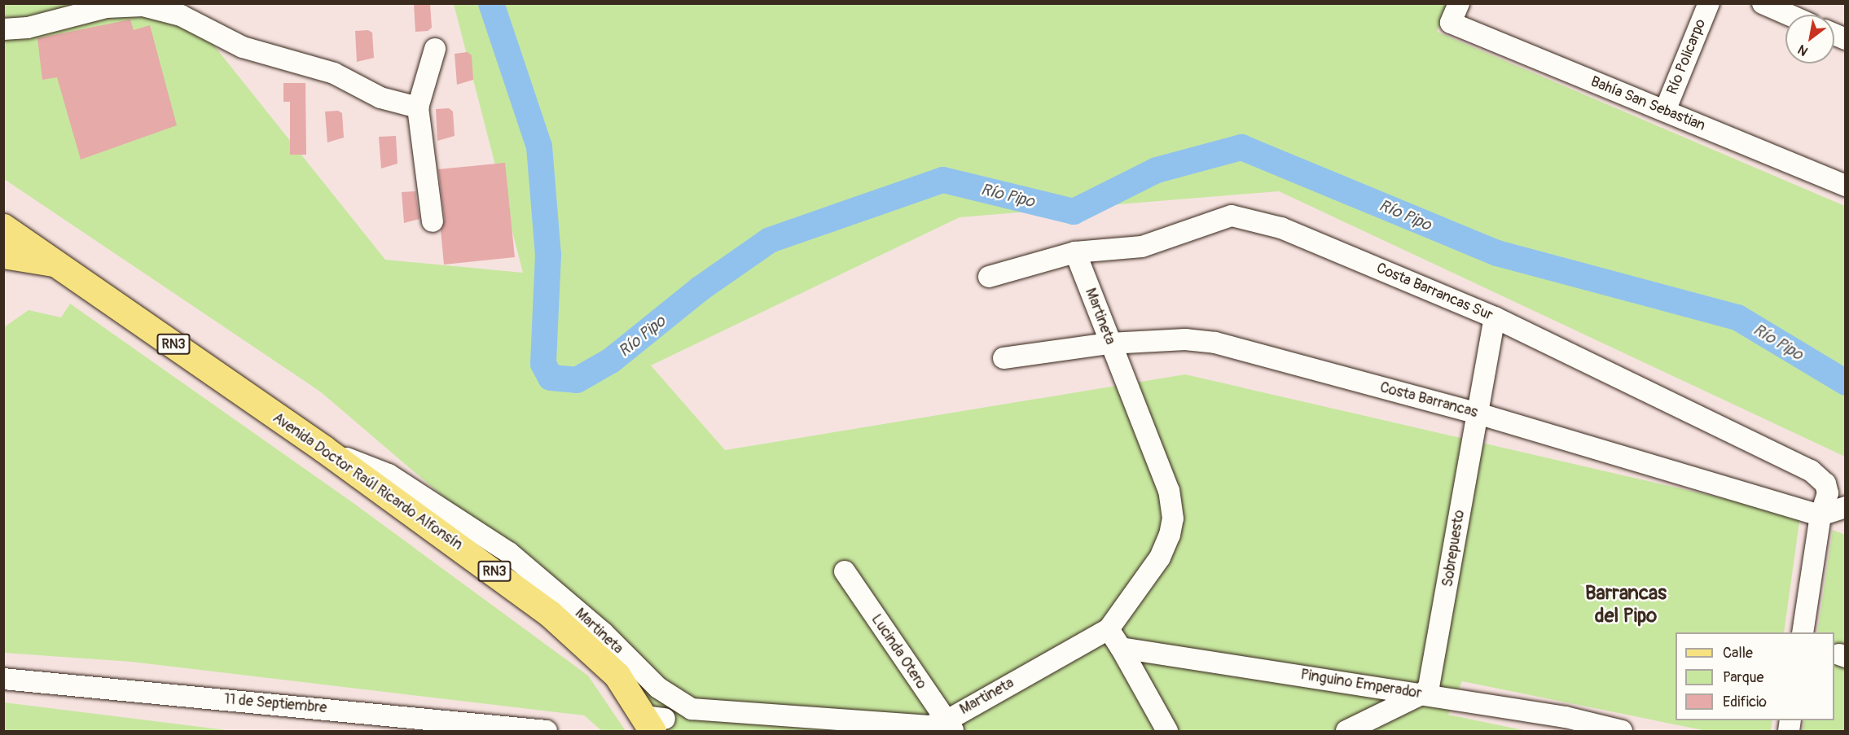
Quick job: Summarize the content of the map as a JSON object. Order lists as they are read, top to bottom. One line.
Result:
{"streets":{"main road":["RN3","Avenida Doctor Raúl Ricardo Alfonsín"],"street":["Río Policarpo","Bahía San Sebastian","Costa Barrancas Sur","Martineta","Costa Barrancas","Sobrepuesto","Lucinda Otero","Pinguino Emperador","11 de Septiembre"]},"crossings":[["Río Policarpo","Bahía San Sebastian"],["Costa Barrancas Sur","Martineta"],["Costa Barrancas Sur","Costa Barrancas"],["Costa Barrancas Sur","Sobrepuesto"],["Martineta","Costa Barrancas"],["Martineta","Avenida Doctor Raúl Ricardo Alfonsín"],["Martineta","Lucinda Otero"],["RN3","Avenida Doctor Raúl Ricardo Alfonsín"],["Costa Barrancas","Sobrepuesto"],["Sobrepuesto","Pinguino Emperador"]],"districts":["Barrancas del Pipo"],"water":["Río Pipo"],"legend":["Calle","Parque","Edificio"],"north":"bottom left"}
